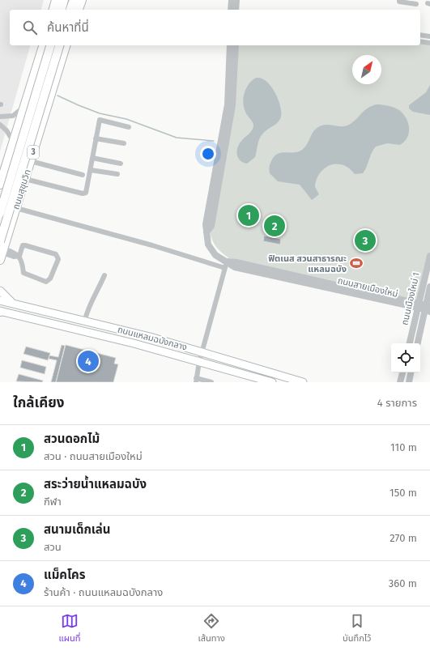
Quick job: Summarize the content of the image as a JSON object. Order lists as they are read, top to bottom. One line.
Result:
{"streets":{"highway":["3","ถนนสุขุมวิท"],"main road":["ถนนแหลมฉบังกลาง"],"street":["ถนนสายเมืองใหม่","ถนนเมืองใหม่ 1"]},"crossings":[["ถนนสายเมืองใหม่","ถนนเมืองใหม่ 1"]],"places":{"sports":["ฟิตเนส สวนสาธารณะ แหลมฉบัง"]},"north":"top right","page":{"search":"ค้นหาที่นี่","pins":["1","2","3","4"],"heading":["ใกล้เคียง","4 รายการ"],"list":[{"mark":"1","name":"สวนดอกไม้","note":"สวน · ถนนสายเมืองใหม่","value":"110 m"},{"mark":"2","name":"สระว่ายน้ำแหลมฉบัง","note":"กีฬา","value":"150 m"},{"mark":"3","name":"สนามเด็กเล่น","note":"สวน","value":"270 m"},{"mark":"4","name":"แม็คโคร","note":"ร้านค้า · ถนนแหลมฉบังกลาง","value":"360 m"}],"nav":["แผนที่","เส้นทาง","บันทึกไว้"]}}
